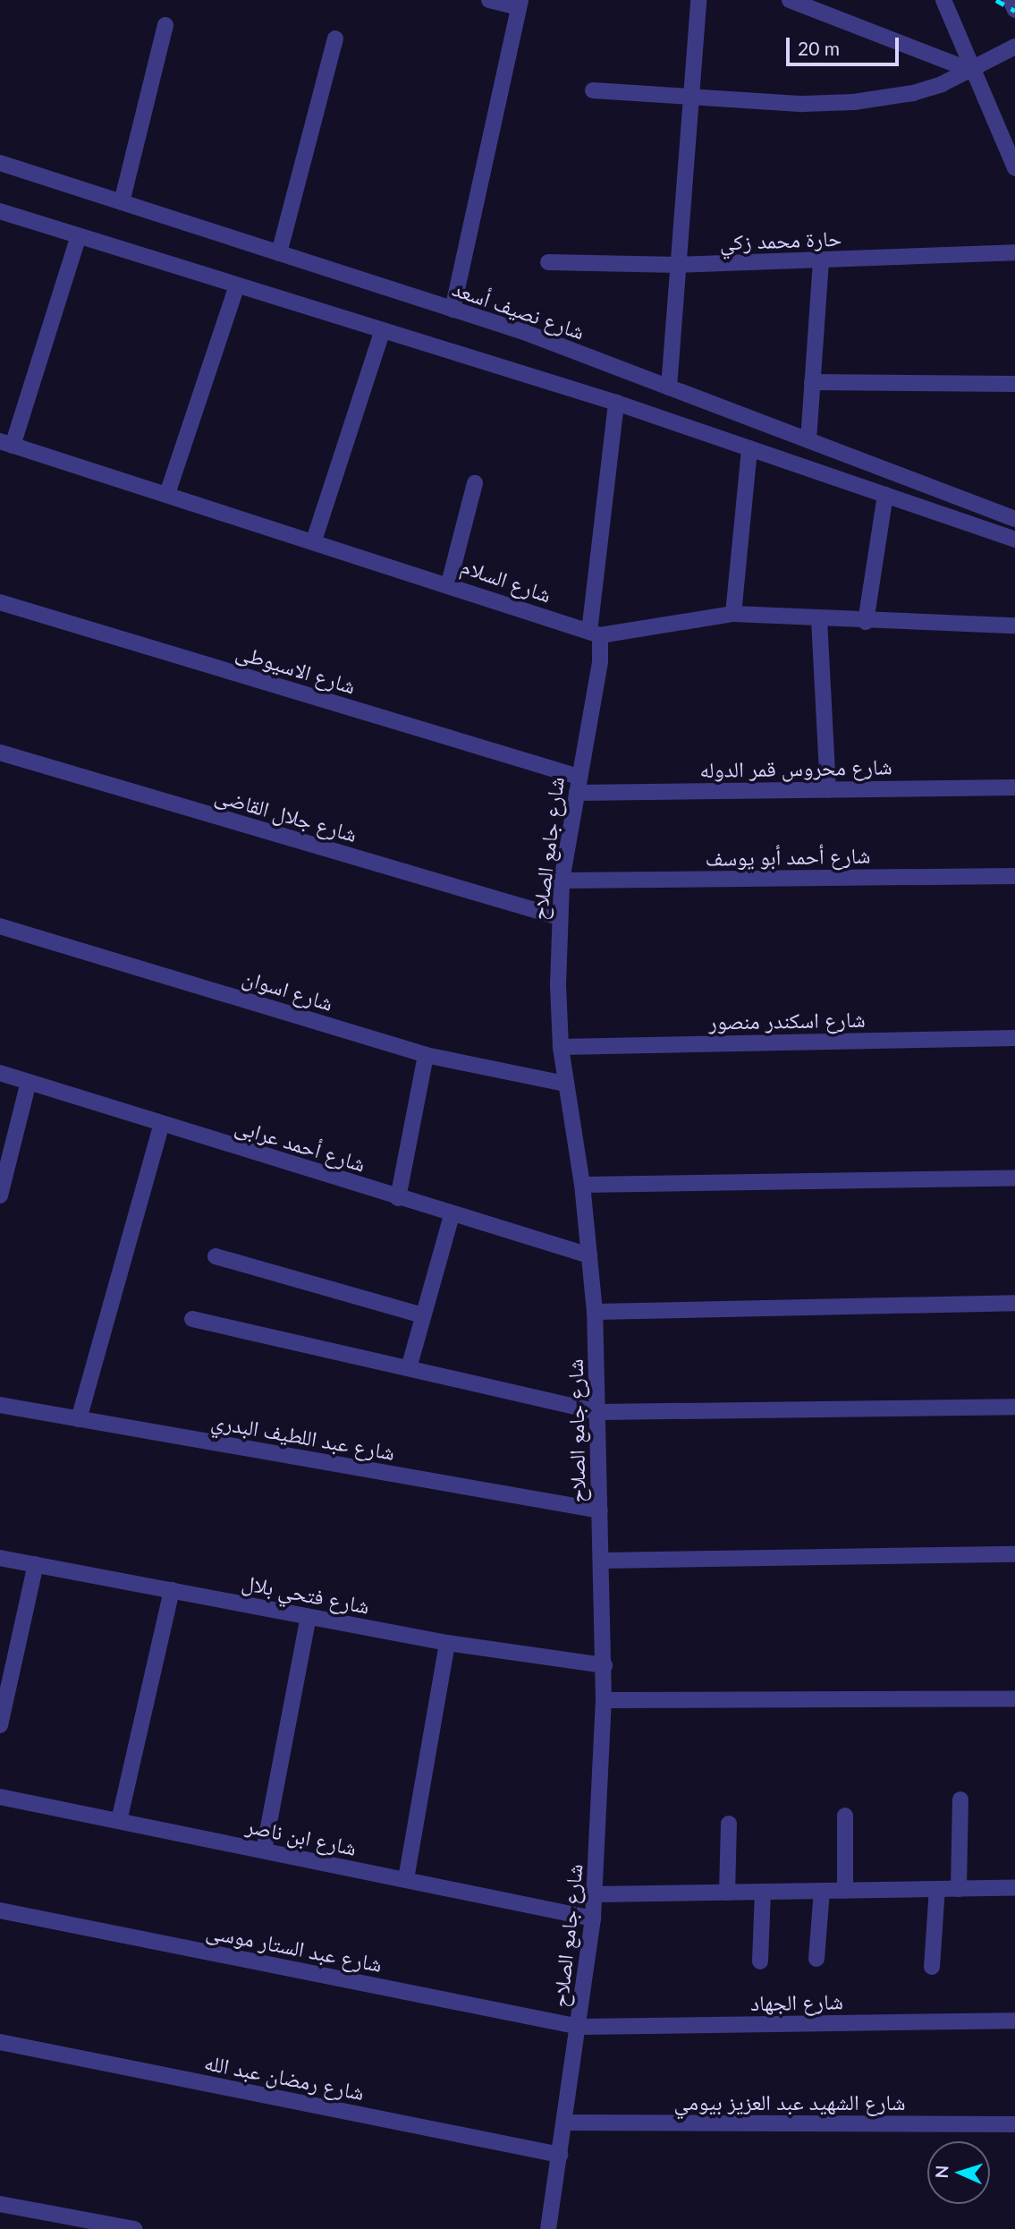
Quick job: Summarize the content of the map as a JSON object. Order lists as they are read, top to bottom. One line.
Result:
{"streets":{"street":["حارة محمد زكي","شارع نصيف أسعد","شارع السلام","شارع الاسيوطى","شارع محروس قمر الدوله","شارع جلال القاضى","شارع جامع الصلاح","شارع أحمد أبو يوسف","شارع اسوان","شارع اسكندر منصور","شارع أحمد عرابى","شارع عبد اللطيف البدري","شارع فتحي بلال","شارع ابن ناصر","شارع عبد الستار موسى","شارع الجهاد","شارع رمضان عبد الله","شارع الشهيد عبد العزيز بيومي"]},"crossings":[["شارع السلام","شارع جامع الصلاح"],["شارع الاسيوطى","شارع جامع الصلاح"],["شارع محروس قمر الدوله","شارع جامع الصلاح"],["شارع جلال القاضى","شارع جامع الصلاح"],["شارع جامع الصلاح","شارع أحمد أبو يوسف"],["شارع جامع الصلاح","شارع اسوان"],["شارع جامع الصلاح","شارع اسكندر منصور"],["شارع جامع الصلاح","شارع أحمد عرابى"],["شارع جامع الصلاح","شارع عبد اللطيف البدري"],["شارع جامع الصلاح","شارع فتحي بلال"],["شارع جامع الصلاح","شارع ابن ناصر"],["شارع جامع الصلاح","شارع عبد الستار موسى"],["شارع جامع الصلاح","شارع الجهاد"],["شارع جامع الصلاح","شارع رمضان عبد الله"],["شارع جامع الصلاح","شارع الشهيد عبد العزيز بيومي"],["شارع عبد الستار موسى","شارع الجهاد"]],"scale_bar":"20 m","north":"left"}
